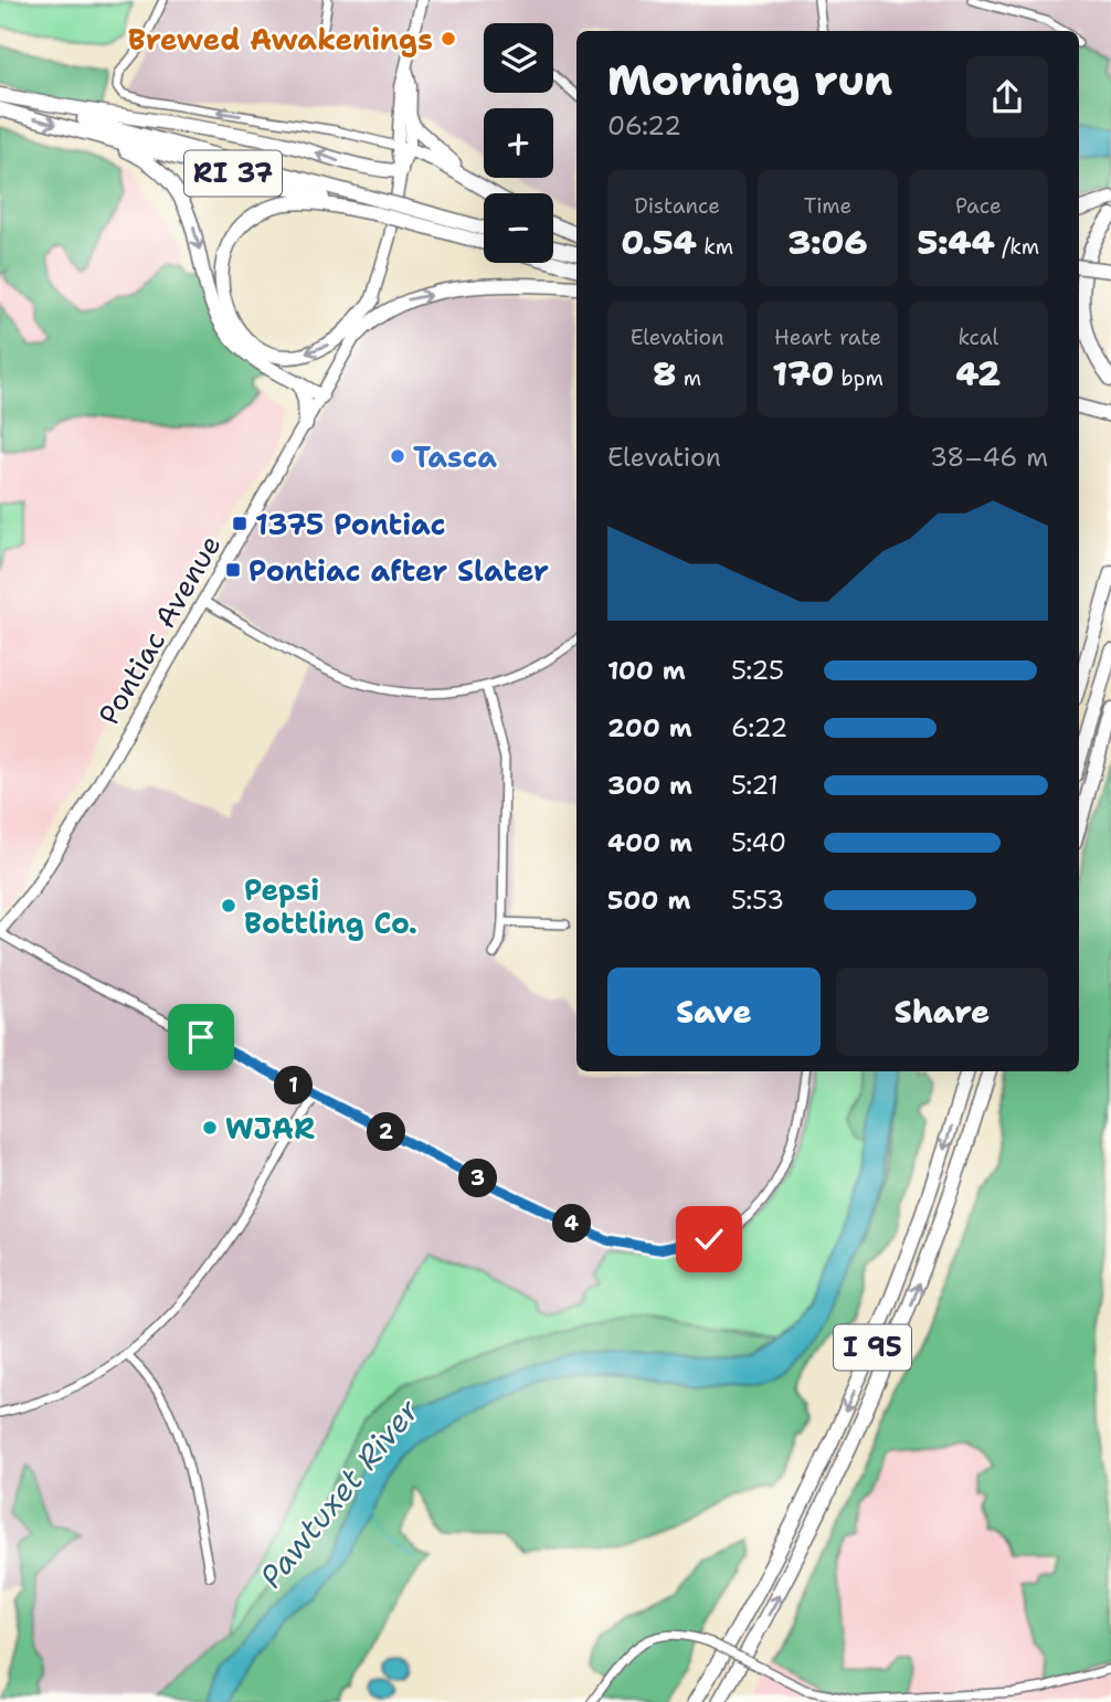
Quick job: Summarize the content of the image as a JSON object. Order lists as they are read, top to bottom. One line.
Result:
{"streets":{"highway":["RI 37","I 95"],"main road":["Pontiac Avenue"]},"water":["Pawtuxet River"],"places":{"other":["Brewed Awakenings","Tasca","Pepsi Bottling Co.","WJAR"],"transit":["1375 Pontiac","Pontiac after Slater"]},"page":{"map_buttons":["+","−"],"heading":["Morning run","06:22"],"stats":[["Distance","0.54 km"],["Time","3:06"],["Pace","5:44 /km"],["Elevation","8 m"],["Heart rate","170 bpm"],["kcal","42"]],"chart":["Elevation","38–46 m"],"list":[{"name":"100 m","note":"5:25"},{"name":"200 m","note":"6:22"},{"name":"300 m","note":"5:21"},{"name":"400 m","note":"5:40"},{"name":"500 m","note":"5:53"}],"buttons":["Save","Share"],"pins":["1","2","3","4"]}}
